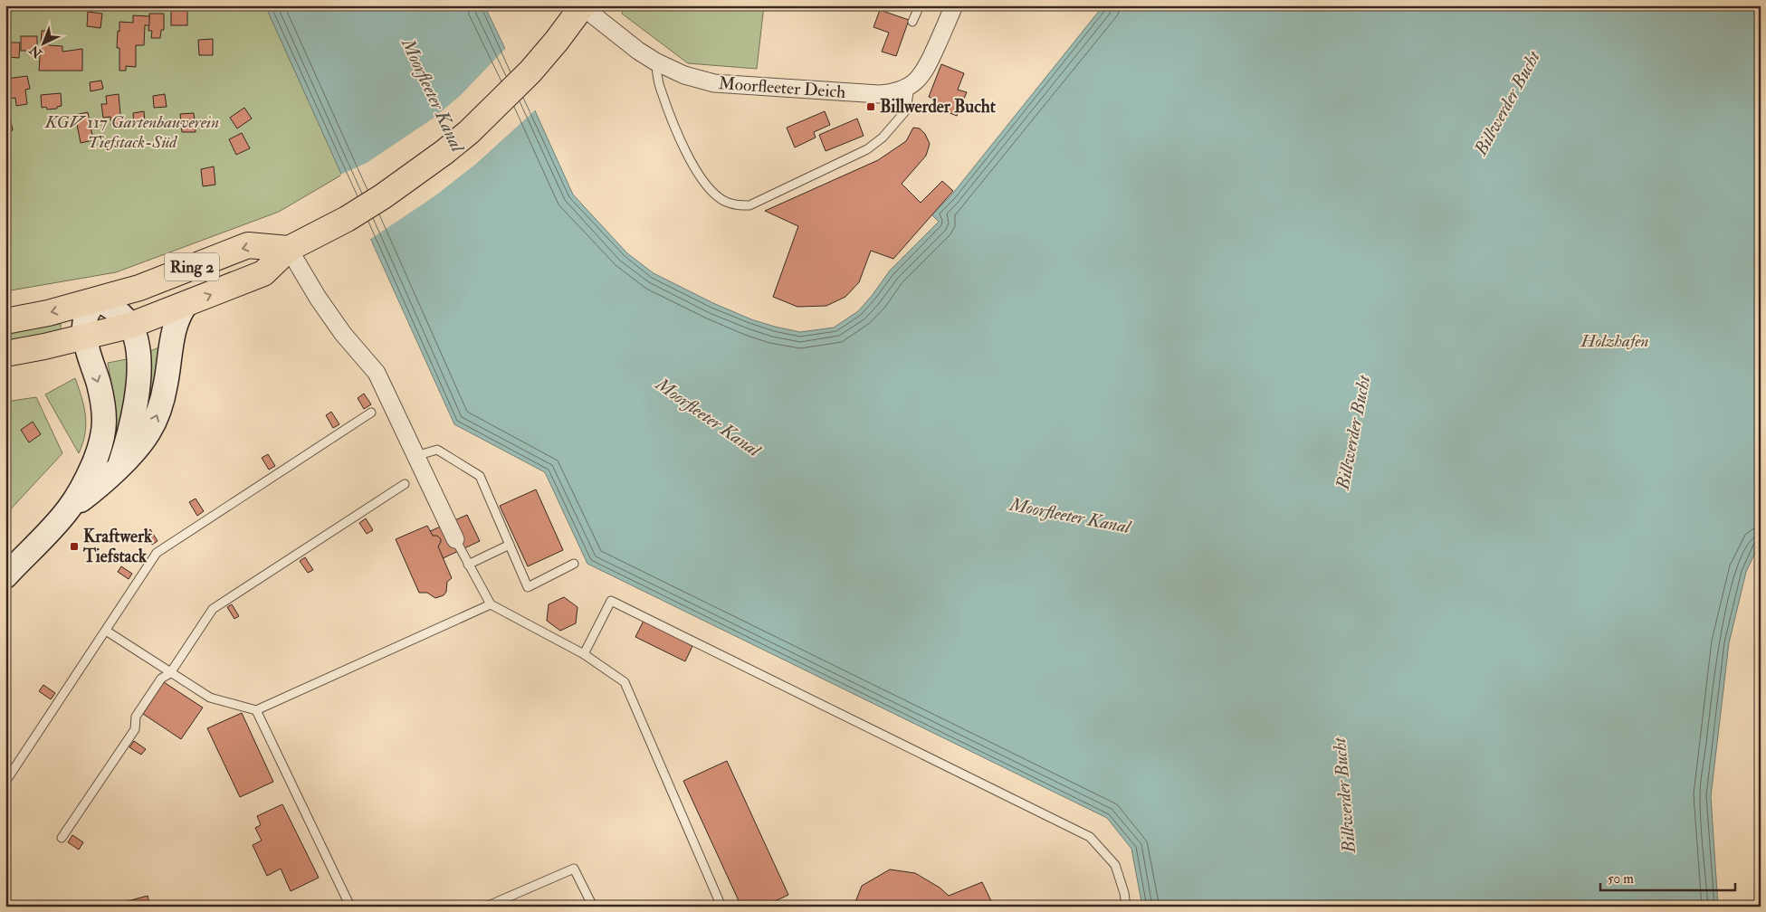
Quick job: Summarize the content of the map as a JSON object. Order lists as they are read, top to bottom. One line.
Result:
{"streets":{"main road":["Ring 2"],"street":["Moorfleeter Deich"]},"crossings":[["Moorfleeter Deich","Ring 2"]],"water":["Moorfleeter Kanal","Billwerder Bucht"],"parks":["KGV 117 Gartenbauverein Tiefstack-Süd","Holzhafen"],"places":{"transit":["Billwerder Bucht","Kraftwerk Tiefstack"]},"scale_bar":"50 m","north":"bottom left"}
